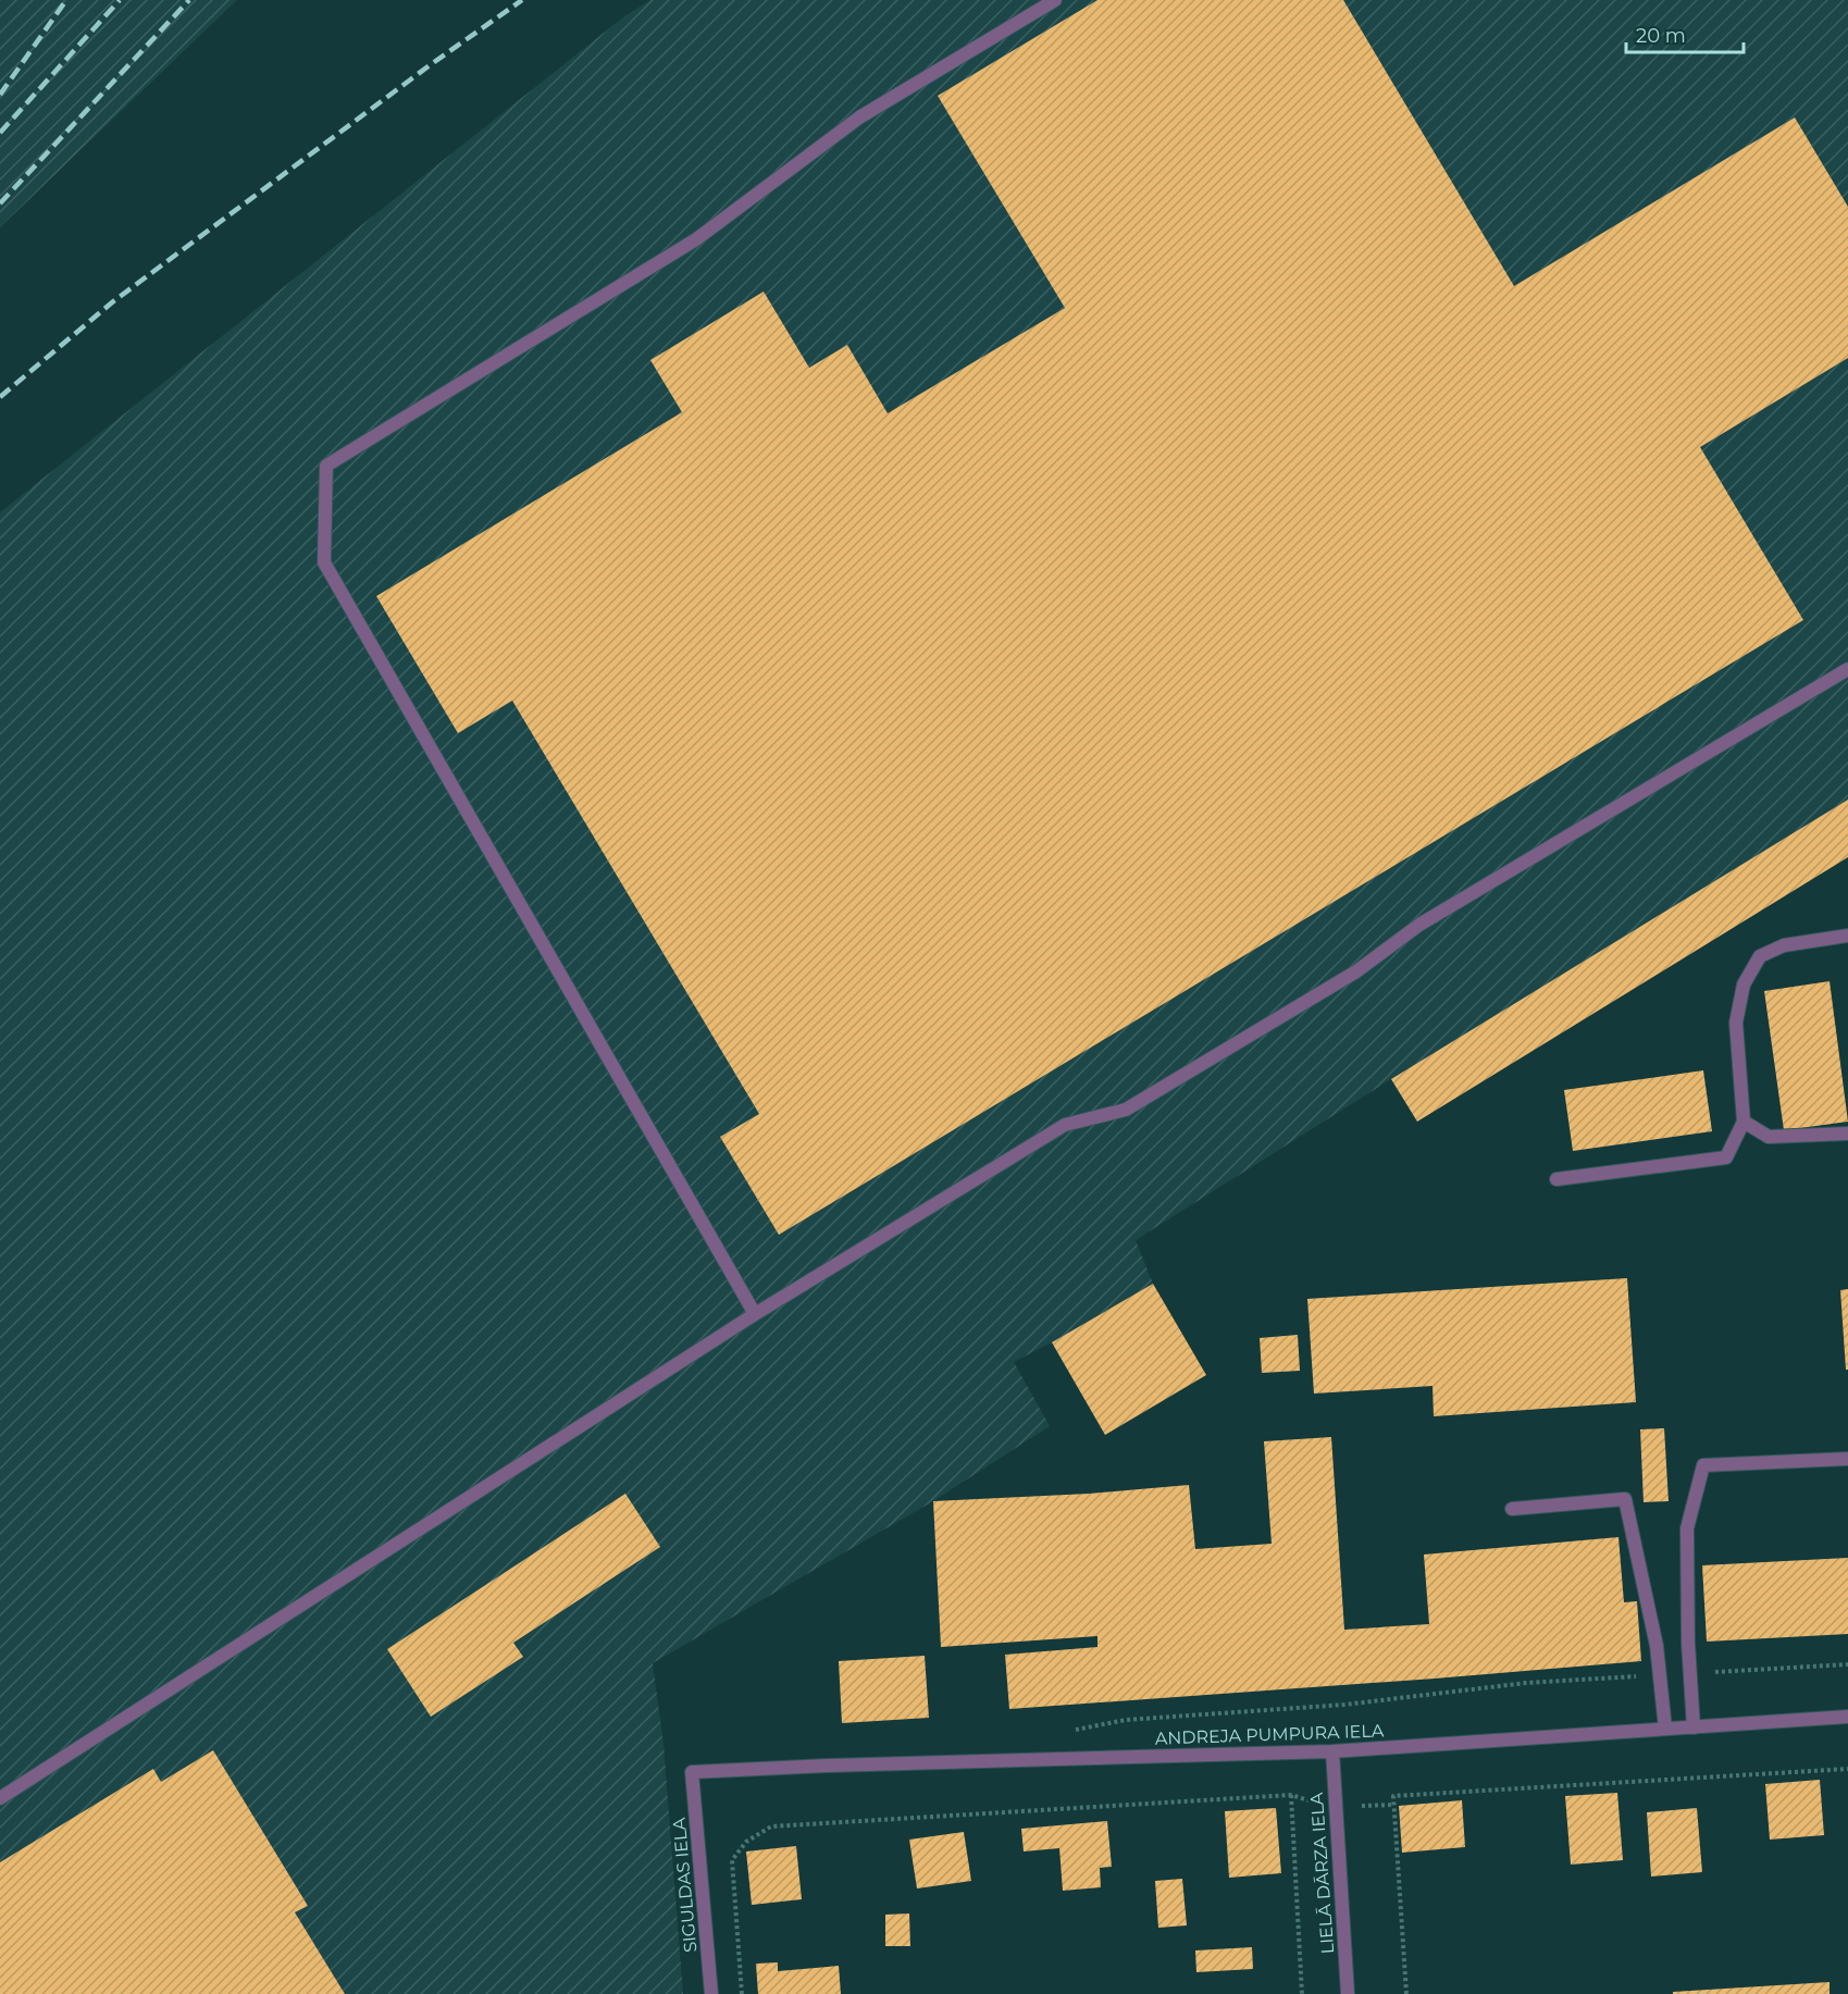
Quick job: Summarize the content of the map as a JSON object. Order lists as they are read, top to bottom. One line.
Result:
{"streets":{"street":["ANDREJA PUMPURA IELA","LIELĀ DĀRZA IELA","SIGULDAS IELA"]},"crossings":[["ANDREJA PUMPURA IELA","LIELĀ DĀRZA IELA"],["ANDREJA PUMPURA IELA","SIGULDAS IELA"]],"scale_bar":"20 m"}
